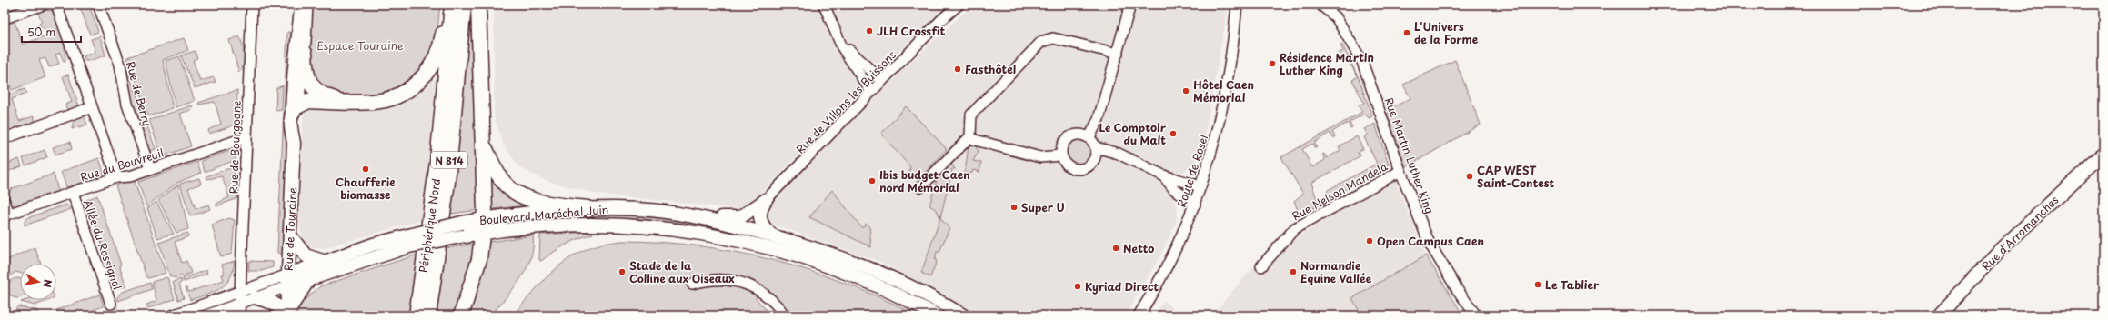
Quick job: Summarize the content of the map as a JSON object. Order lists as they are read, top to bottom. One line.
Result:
{"streets":{"highway":["N 814","Périphérique Nord"],"main road":["Boulevard Maréchal Juin","Rue de Touraine","Rue d'Arromanches"],"street":["Rue de Berry","Rue de Villons les Buissons","Rue de Bourgogne","Rue Martin Luther King","Rue du Bouvreuil","Route de Rosel","Rue Nelson Mandela","Allée du Rossignol"]},"crossings":[["Rue de Berry","Rue du Bouvreuil"],["Rue de Bourgogne","Rue du Bouvreuil"],["Rue Martin Luther King","Rue Nelson Mandela"],["Rue du Bouvreuil","Allée du Rossignol"]],"parks":["Espace Touraine"],"places":["JLH Crossfit","L'Univers de la Forme","Résidence Martin Luther King","Fasthôtel","Hôtel Caen Mémorial","Le Comptoir du Malt","Chaufferie biomasse","CAP WEST Saint-Contest","Ibis budget Caen nord Mémorial","Super U","Open Campus Caen","Netto","Stade de la Colline aux Oiseaux","Normandie Equine Vallée","Le Tablier","Kyriad Direct"],"scale_bar":"50 m","north":"right"}
